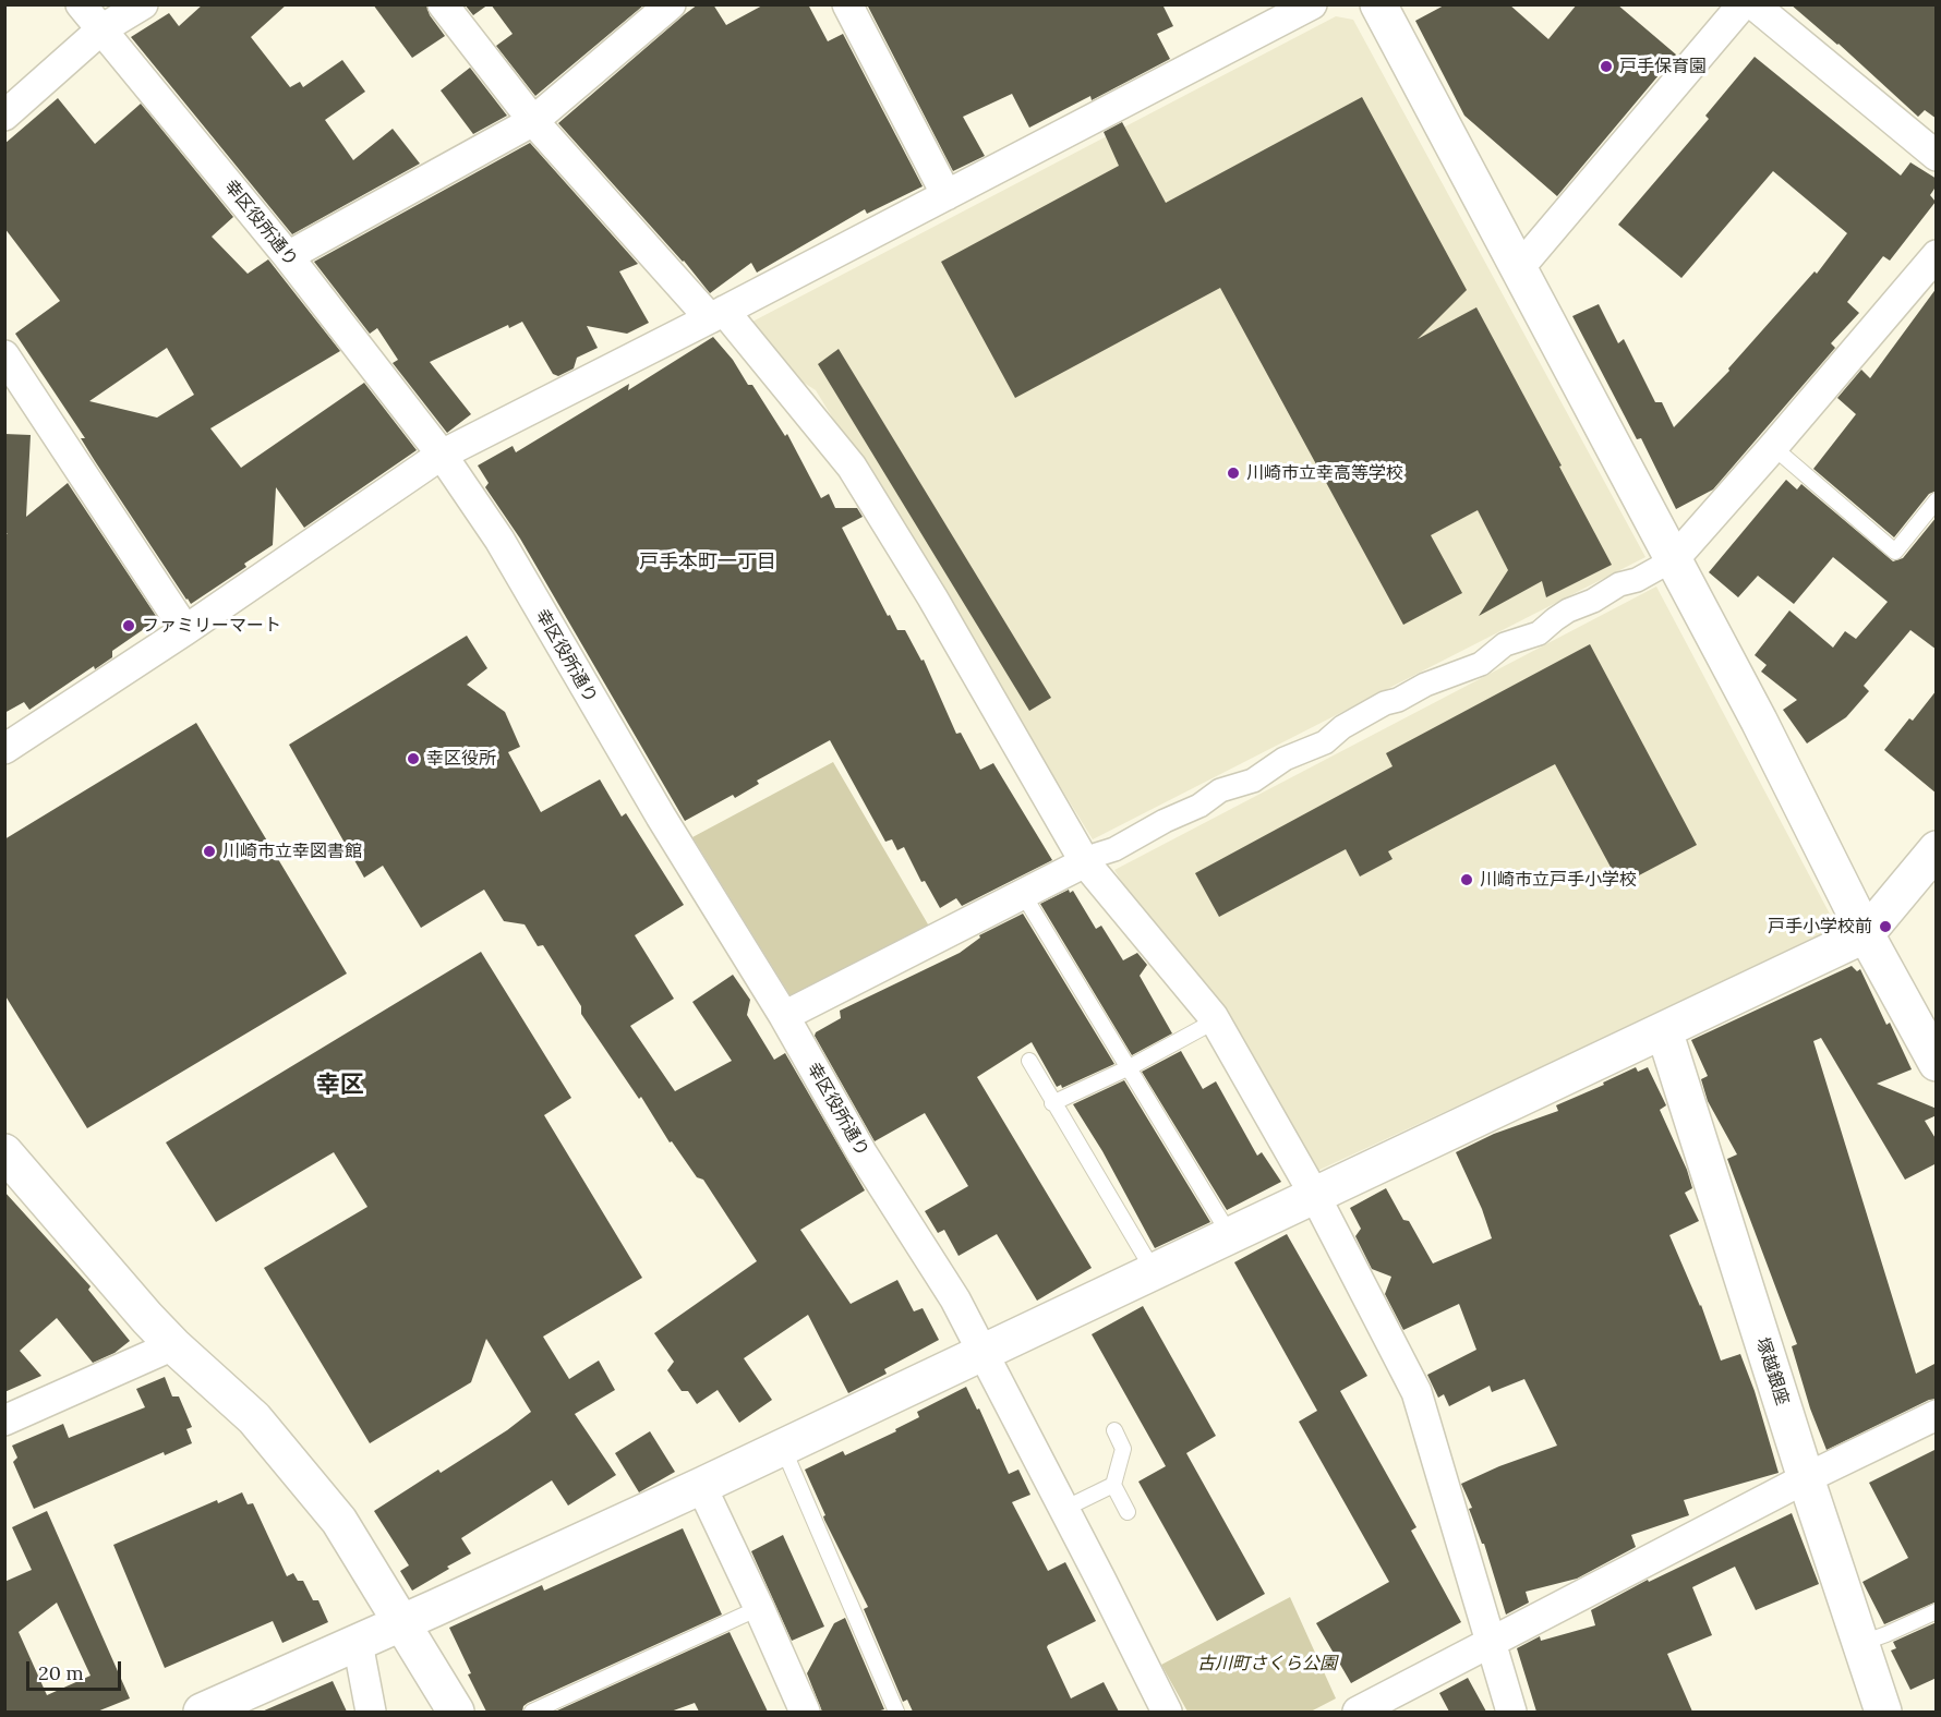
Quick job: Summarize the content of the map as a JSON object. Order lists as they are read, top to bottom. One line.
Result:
{"streets":{"street":["幸区役所通り","塚越銀座"]},"districts":["戸手本町一丁目","幸区"],"parks":["古川町さくら公園"],"places":["戸手保育園","川崎市立幸高等学校","ファミリーマート","幸区役所","川崎市立幸図書館","川崎市立戸手小学校","戸手小学校前"],"scale_bar":"20 m"}
